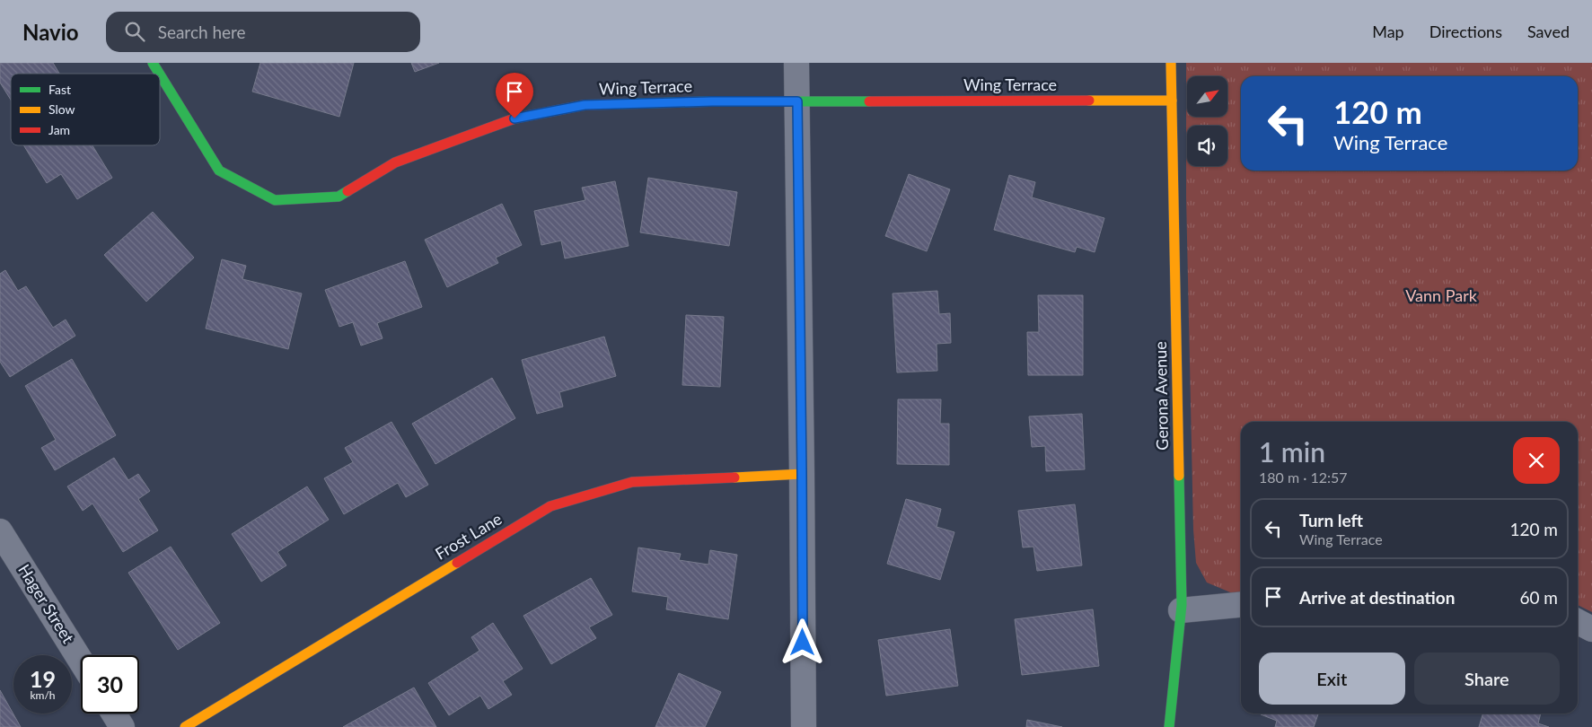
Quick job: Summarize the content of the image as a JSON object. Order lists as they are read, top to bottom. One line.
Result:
{"streets":{"street":["Wing Terrace","Gerona Avenue","Frost Lane","Hager Street"]},"crossings":[["Wing Terrace","Gerona Avenue"]],"parks":["Vann Park"],"legend":["Fast","Slow","Jam"],"north":"top right","page":{"header":"Navio","search":"Search here","nav":["Map","Directions","Saved"],"turn":["120 m","Wing Terrace"],"heading":["1 min","180 m · 12:57"],"list":[{"name":"Turn left","note":"Wing Terrace","value":"120 m"},{"name":"Arrive at destination","value":"60 m"}],"buttons":["Exit","Share"],"speed":"19 km/h","limit":"30"}}
